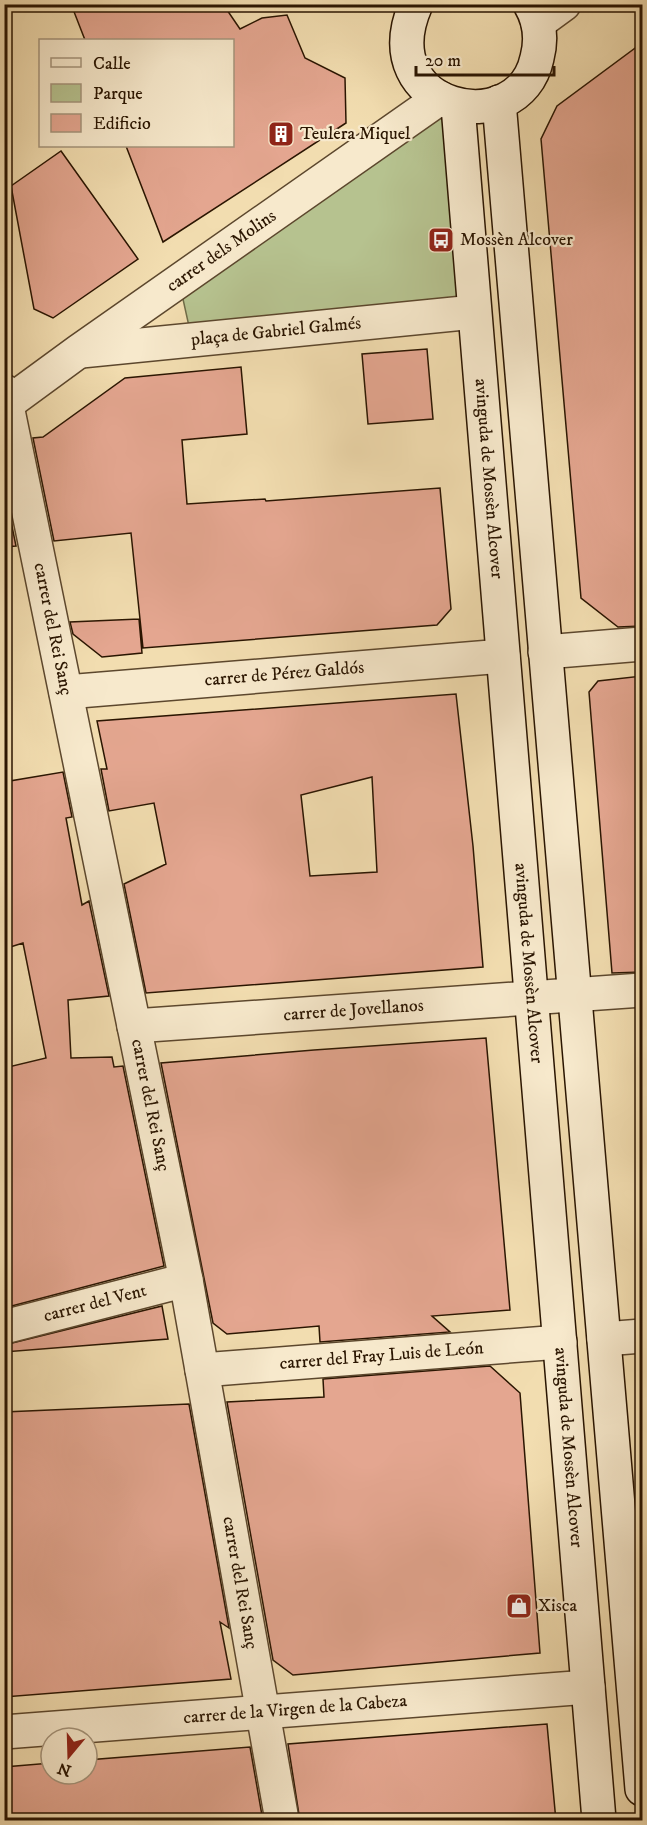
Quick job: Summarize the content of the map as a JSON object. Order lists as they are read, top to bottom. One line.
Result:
{"streets":{"street":["carrer dels Molins","plaça de Gabriel Galmés","avinguda de Mossèn Alcover","carrer del Rei Sanç","carrer de Pérez Galdós","carrer de Jovellanos","carrer del Vent","carrer del Fray Luis de León","carrer de la Virgen de la Cabeza"]},"crossings":[["carrer dels Molins","plaça de Gabriel Galmés"],["carrer dels Molins","avinguda de Mossèn Alcover"],["carrer dels Molins","carrer del Rei Sanç"],["plaça de Gabriel Galmés","avinguda de Mossèn Alcover"],["avinguda de Mossèn Alcover","carrer de Pérez Galdós"],["avinguda de Mossèn Alcover","carrer de Jovellanos"],["avinguda de Mossèn Alcover","carrer del Fray Luis de León"],["avinguda de Mossèn Alcover","carrer de la Virgen de la Cabeza"],["carrer del Rei Sanç","carrer de Pérez Galdós"],["carrer del Rei Sanç","carrer de Jovellanos"],["carrer del Rei Sanç","carrer del Vent"],["carrer del Rei Sanç","carrer del Fray Luis de León"],["carrer del Rei Sanç","carrer de la Virgen de la Cabeza"]],"places":{"building":["Teulera Miquel"],"bus stop":["Mossèn Alcover"],"shop":["Xisca"]},"legend":["Calle","Parque","Edificio"],"scale_bar":"20 m","north":"bottom"}
